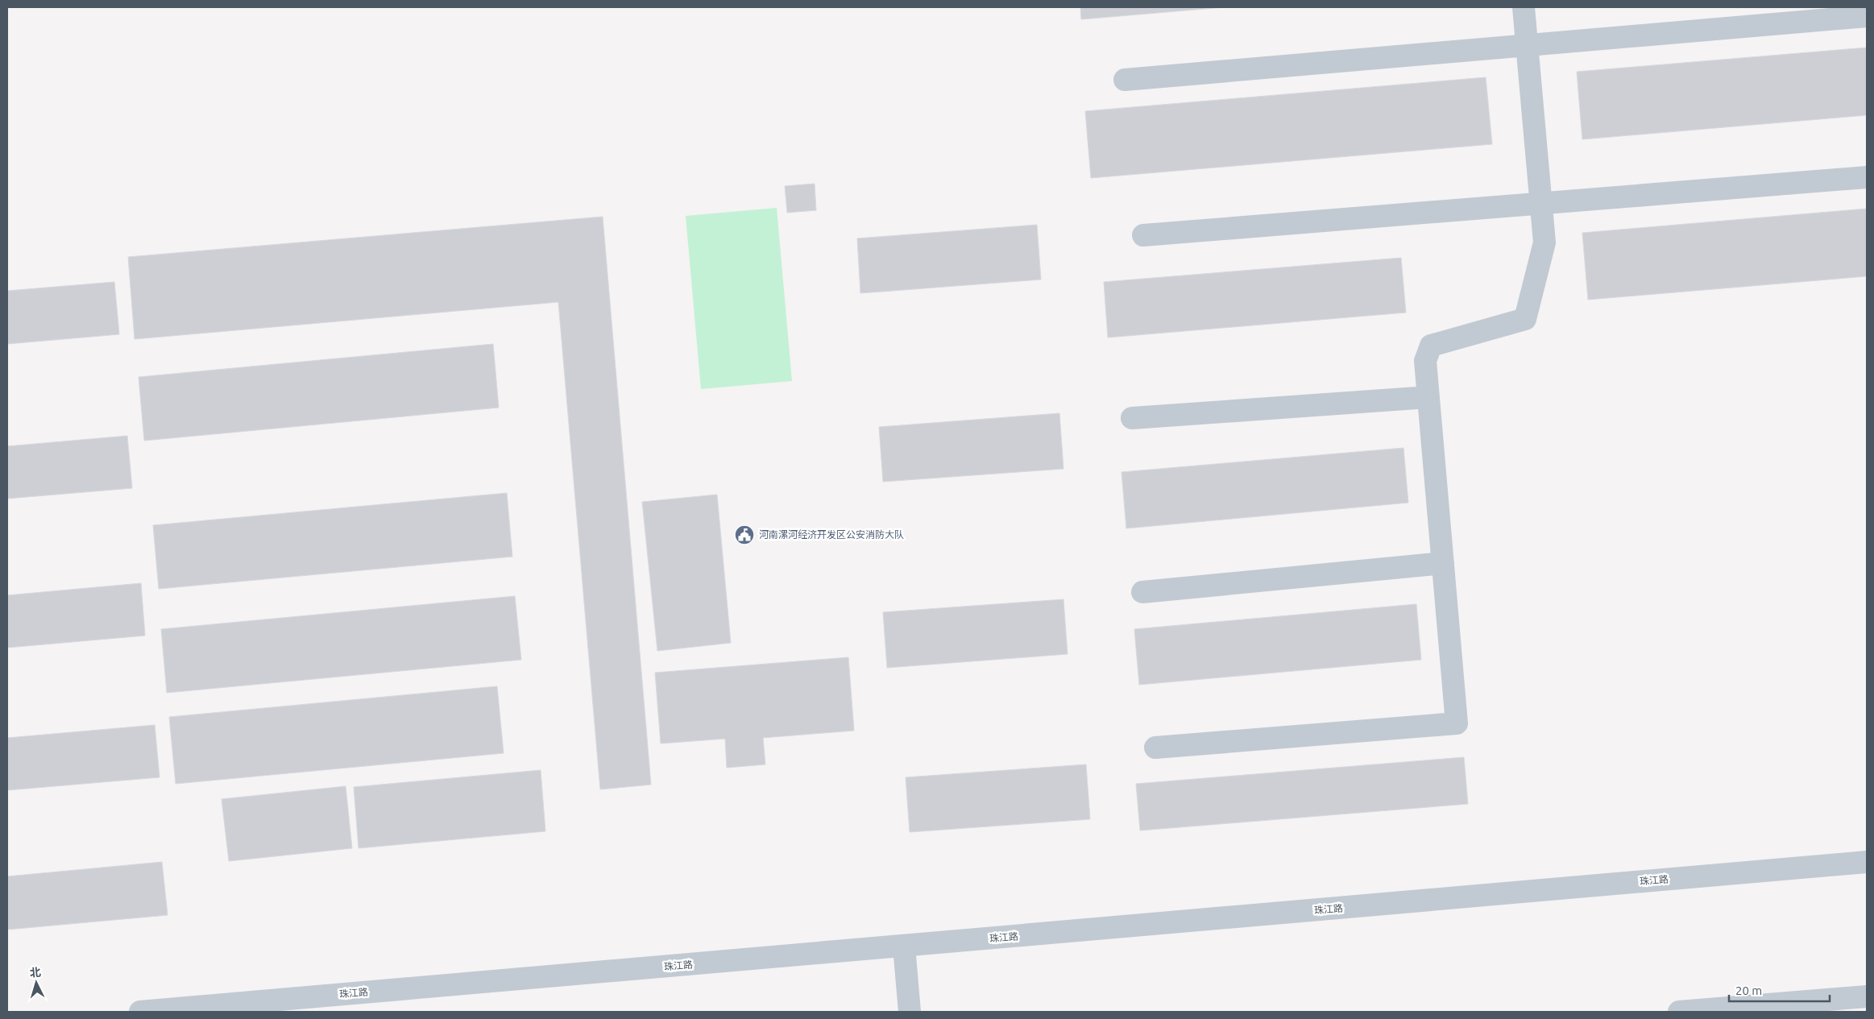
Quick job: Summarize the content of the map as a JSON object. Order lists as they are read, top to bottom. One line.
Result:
{"streets":{"street":["珠江路"]},"places":{"public building":["河南漯河经济开发区公安消防大队"]},"scale_bar":"20 m","north":"top"}
